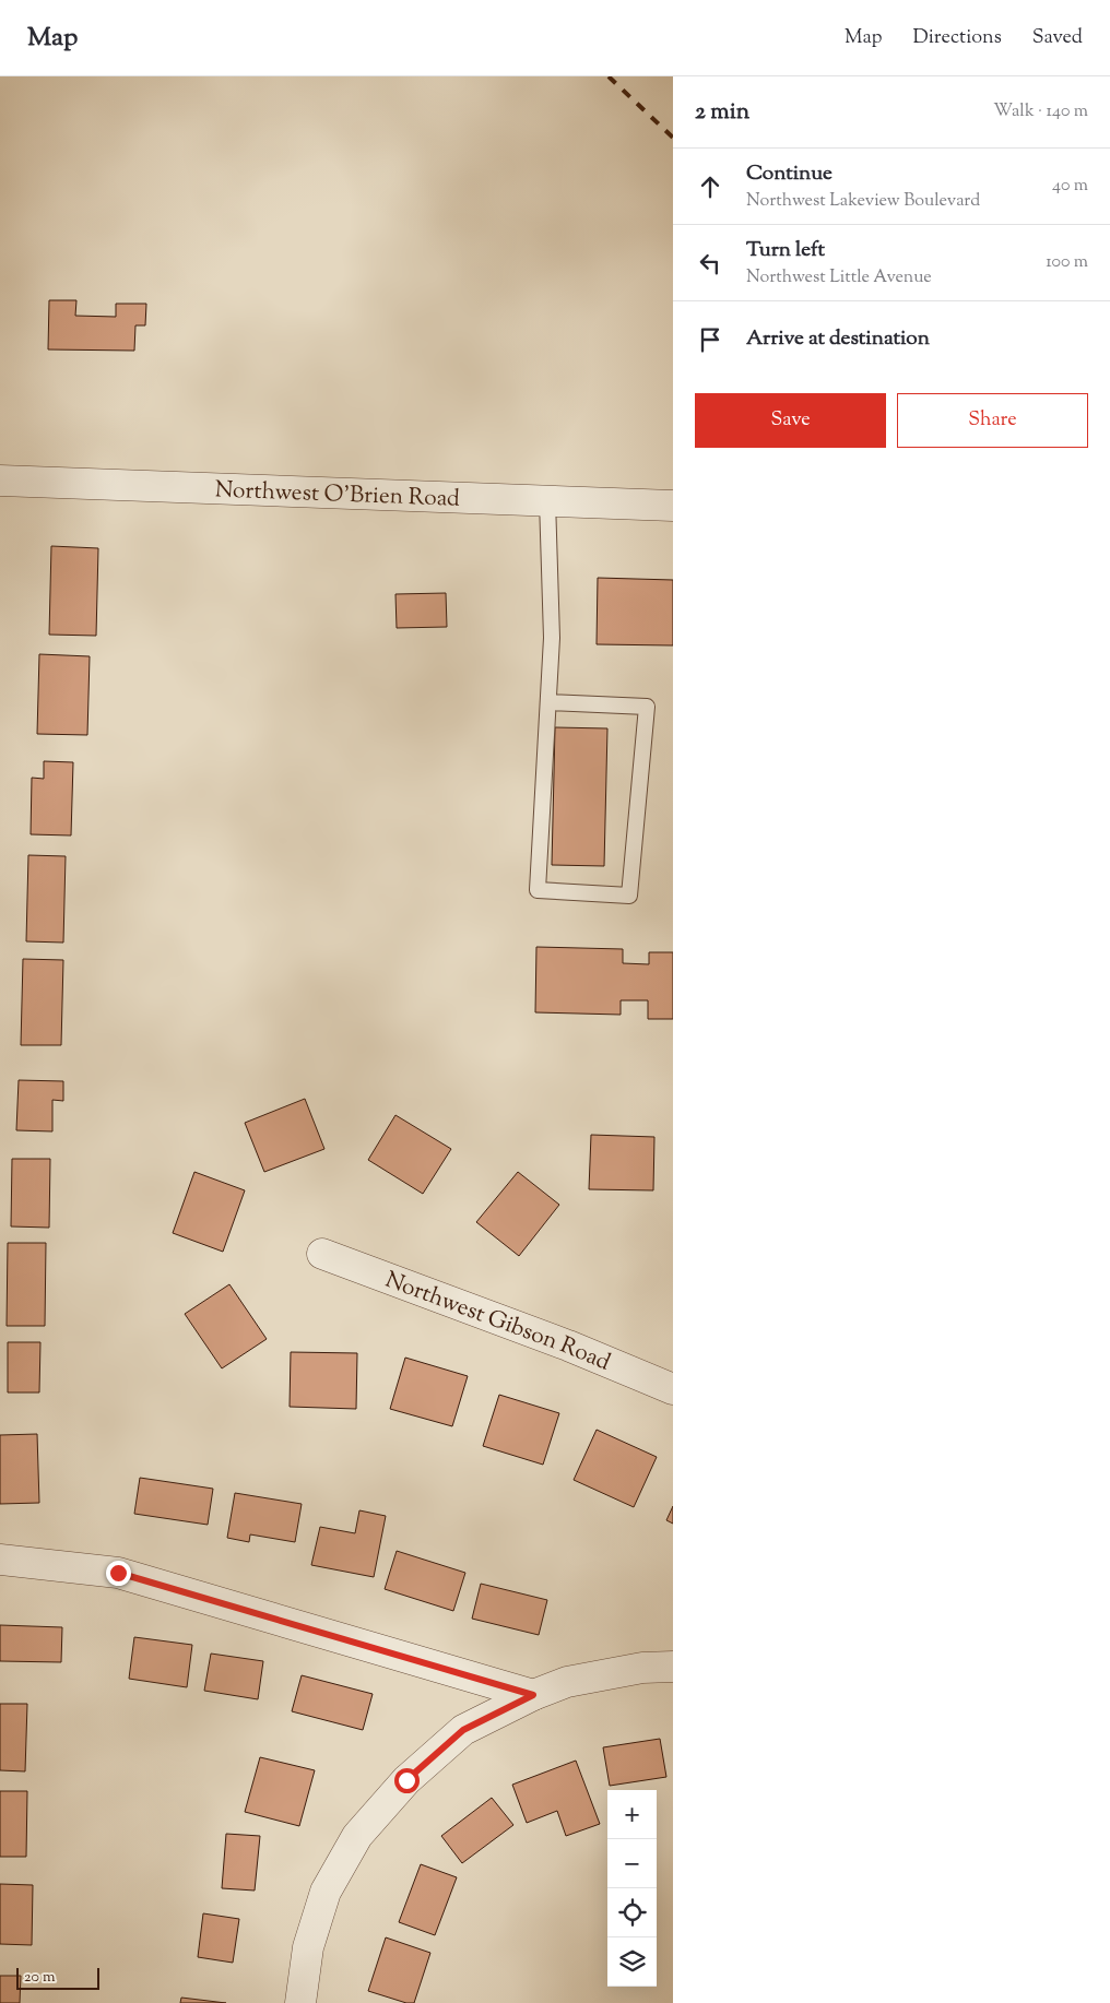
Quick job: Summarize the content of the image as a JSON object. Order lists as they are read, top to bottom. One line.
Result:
{"streets":{"street":["Northwest O'Brien Road","Northwest Gibson Road"]},"scale_bar":"20 m","page":{"header":"Map","nav":["Map","Directions","Saved"],"heading":["2 min","Walk · 140 m"],"list":[["Continue","Northwest Lakeview Boulevard","40 m"],["Turn left","Northwest Little Avenue","100 m"],"Arrive at destination"],"buttons":["Save","Share"],"map_buttons":["+","−"],"scale":"20 m"}}
